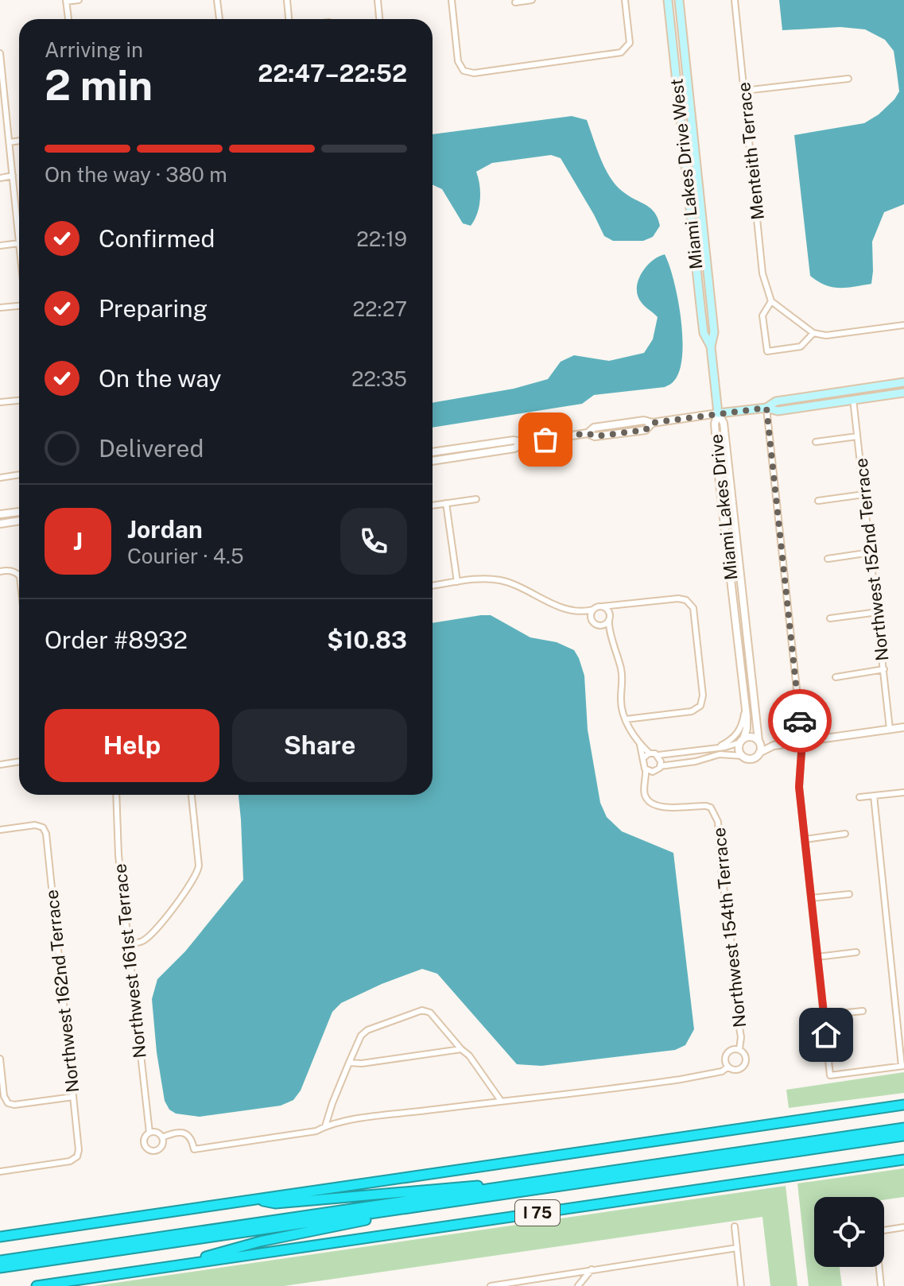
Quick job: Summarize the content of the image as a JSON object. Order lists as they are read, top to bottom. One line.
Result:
{"streets":{"highway":["I 75"],"main road":["Miami Lakes Drive West"],"street":["Menteith Terrace","Miami Lakes Drive","Northwest 152nd Terrace","Northwest 154th Terrace","Northwest 161st Terrace","Northwest 162nd Terrace"]},"crossings":[["Miami Lakes Drive West","Miami Lakes Drive"]],"page":{"heading":["2 min","Arriving in","22:47–22:52"],"panel":["Jordan","Courier · 4.5","Order #8932","$10.83"],"bar":"On the way · 380 m","list":[["Confirmed","22:19"],["Preparing","22:27"],["On the way","22:35"],"Delivered"],"round":"J","buttons":["Help","Share"]}}
